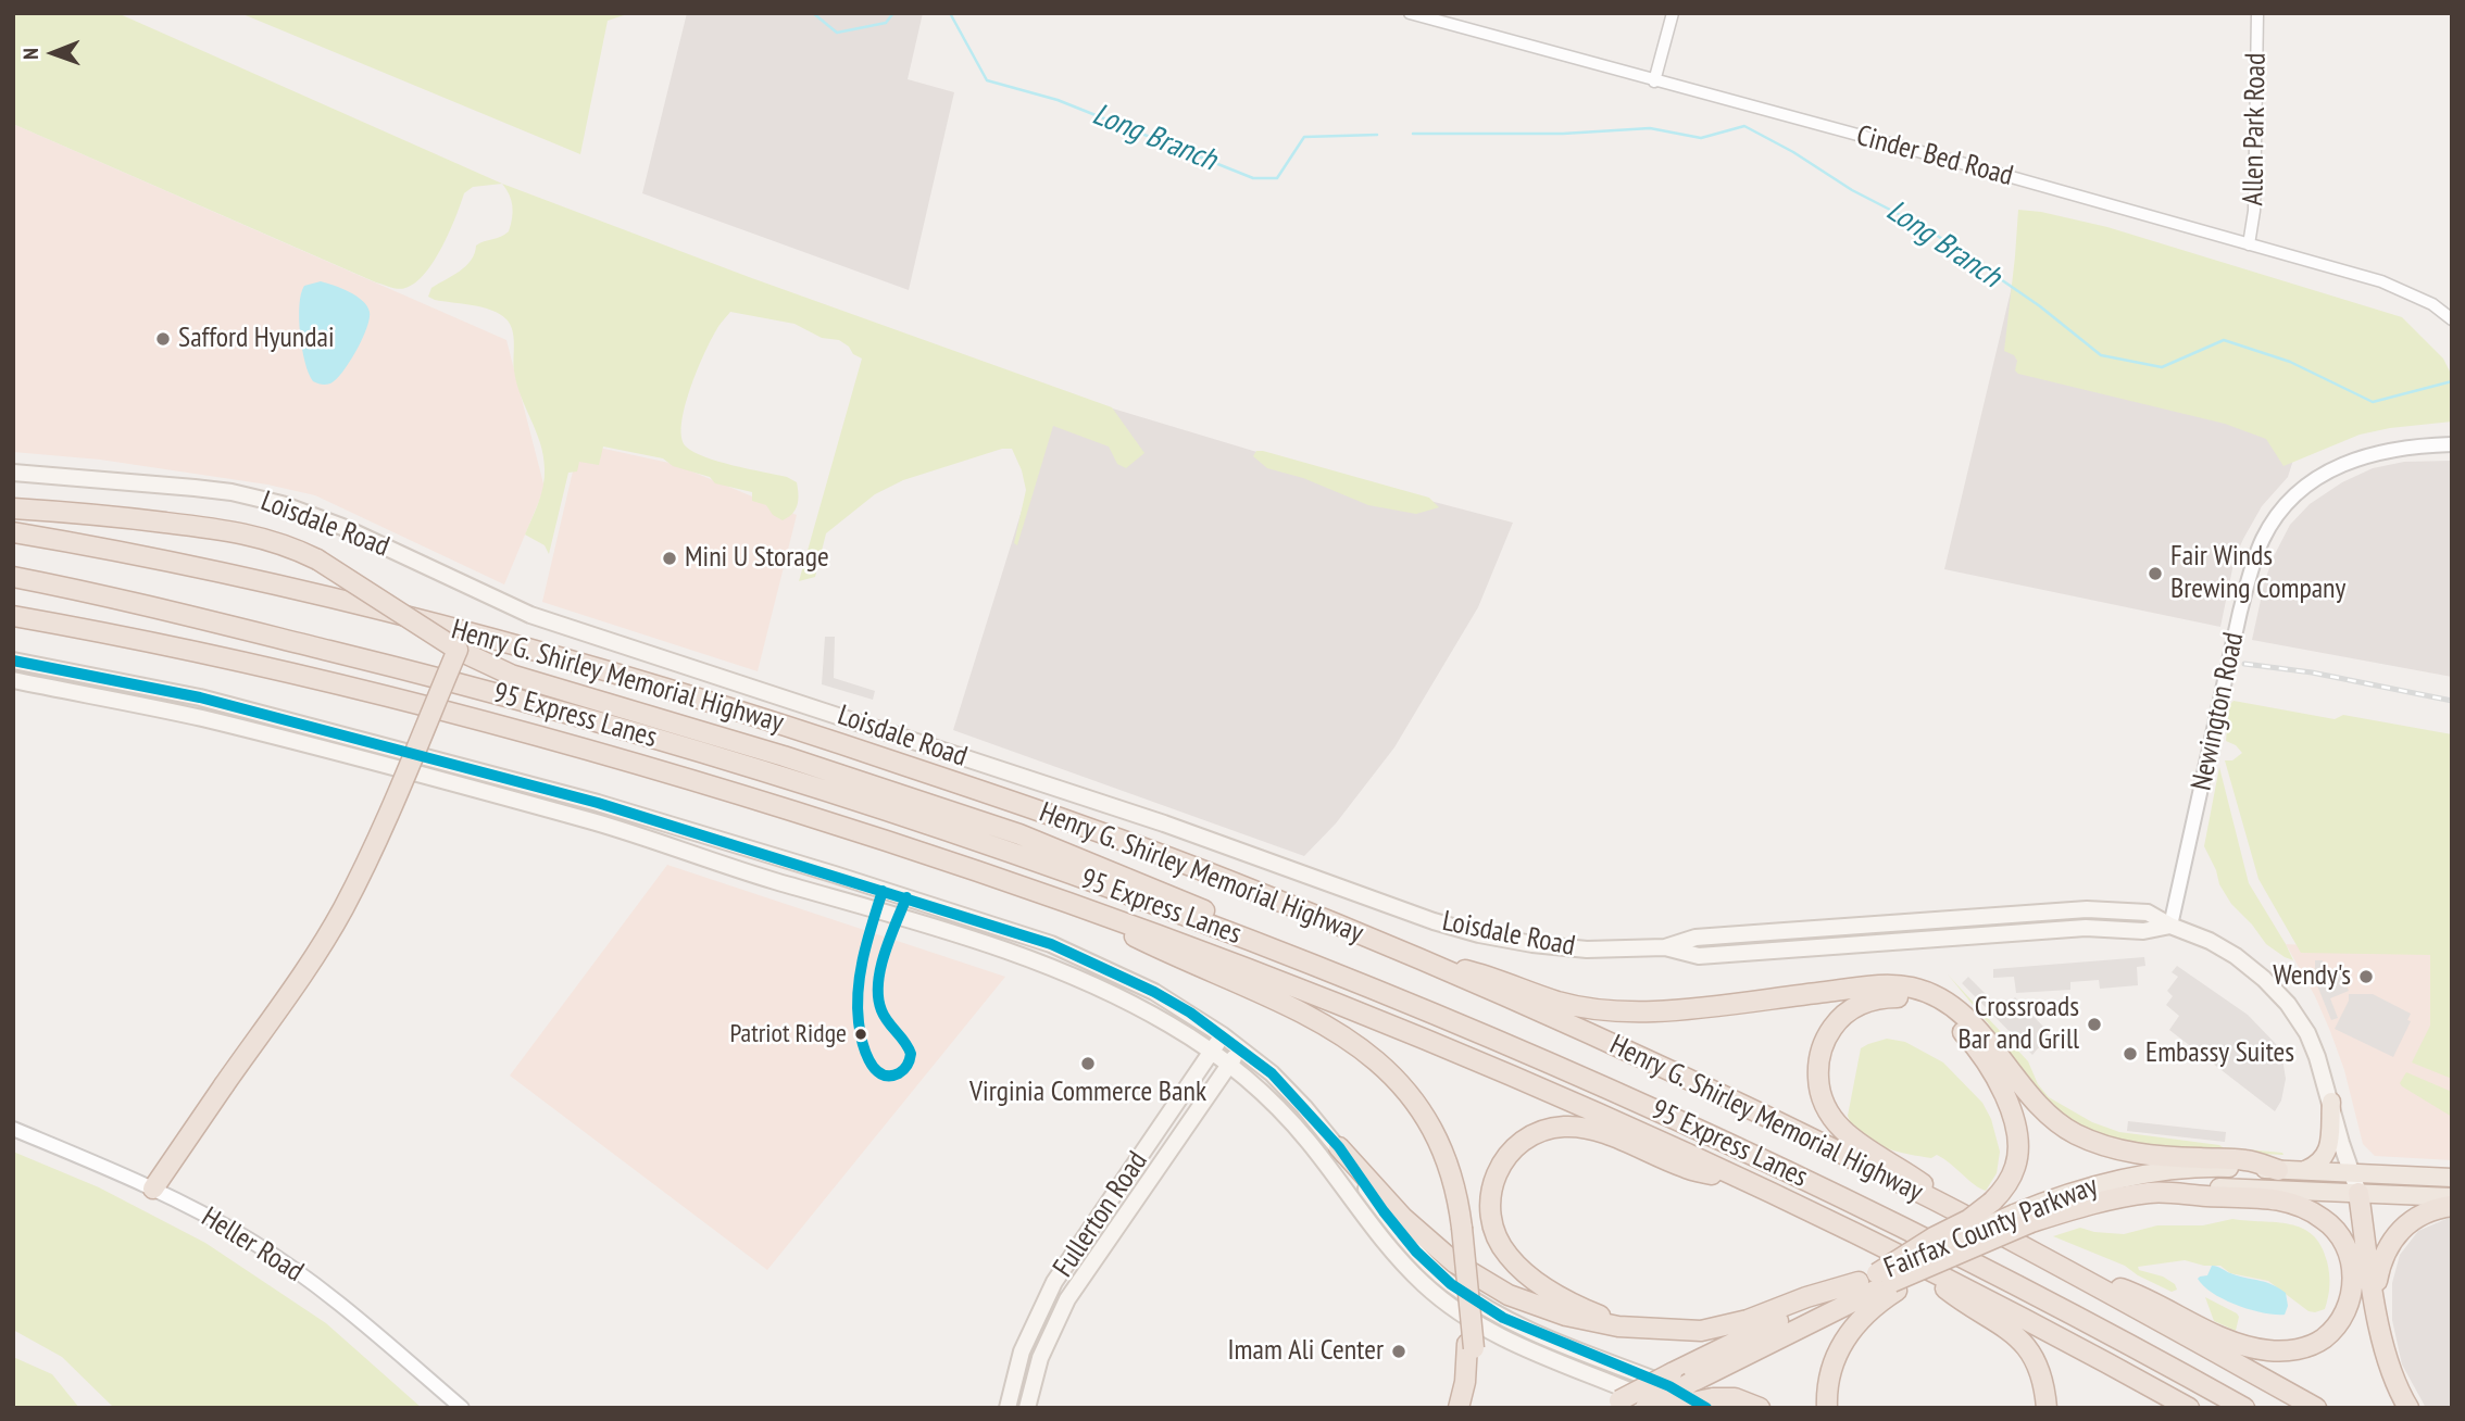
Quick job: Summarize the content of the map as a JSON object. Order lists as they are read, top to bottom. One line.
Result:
{"streets":{"highway":["Henry G. Shirley Memorial Highway","95 Express Lanes","Fairfax County Parkway"],"main road":["Loisdale Road","Fullerton Road"],"street":["Allen Park Road","Cinder Bed Road","Newington Road","Heller Road"]},"crossings":[["Allen Park Road","Cinder Bed Road"],["Loisdale Road","Newington Road"],["Loisdale Road","Fairfax County Parkway"]],"water":["Long Branch"],"places":["Safford Hyundai","Mini U Storage","Fair Winds Brewing Company","Wendy's","Crossroads Bar and Grill","Patriot Ridge","Embassy Suites","Virginia Commerce Bank","Imam Ali Center"],"north":"left"}
